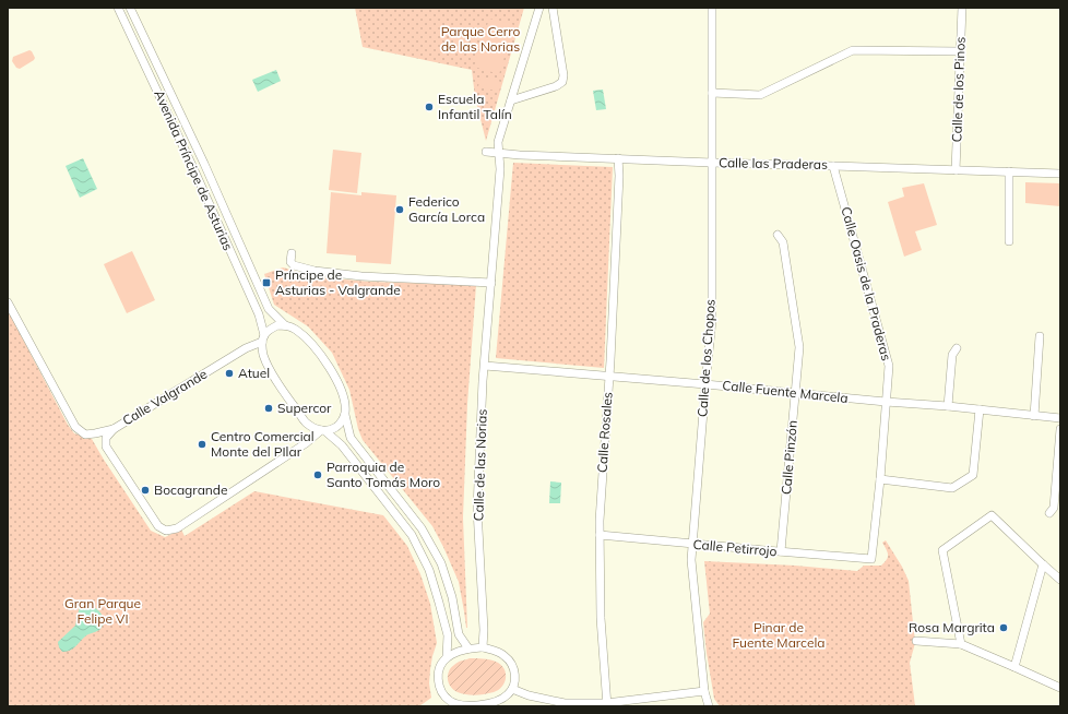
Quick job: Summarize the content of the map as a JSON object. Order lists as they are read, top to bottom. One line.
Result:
{"streets":{"street":["Calle de los Pinos","Calle las Praderas","Avenida Príncipe de Asturias","Calle Oasis de la Praderas","Calle de los Chopos","Calle Fuente Marcela","Calle Valgrande","Calle Rosales","Calle Pinzón","Calle de las Norias","Calle Petirrojo"]},"crossings":[["Calle de los Pinos","Calle las Praderas"],["Calle las Praderas","Calle Oasis de la Praderas"],["Calle las Praderas","Calle de los Chopos"],["Calle las Praderas","Calle Rosales"],["Calle las Praderas","Calle de las Norias"],["Avenida Príncipe de Asturias","Calle Valgrande"],["Avenida Príncipe de Asturias","Calle de las Norias"],["Calle Oasis de la Praderas","Calle Fuente Marcela"],["Calle Oasis de la Praderas","Calle Petirrojo"],["Calle de los Chopos","Calle Fuente Marcela"],["Calle de los Chopos","Calle Petirrojo"],["Calle Fuente Marcela","Calle Rosales"],["Calle Fuente Marcela","Calle Pinzón"],["Calle Fuente Marcela","Calle de las Norias"],["Calle Rosales","Calle Petirrojo"],["Calle Pinzón","Calle Petirrojo"]],"parks":["Parque Cerro de las Norias","Gran Parque Felipe VI","Pinar de Fuente Marcela"],"places":{"other":["Escuela Infantil Talín","Federico García Lorca","Atuel","Supercor","Centro Comercial Monte del PIlar","Parroquia de Santo Tomás Moro","Bocagrande","Rosa Margrita"],"transit":["Príncipe de Asturias - Valgrande"]}}
